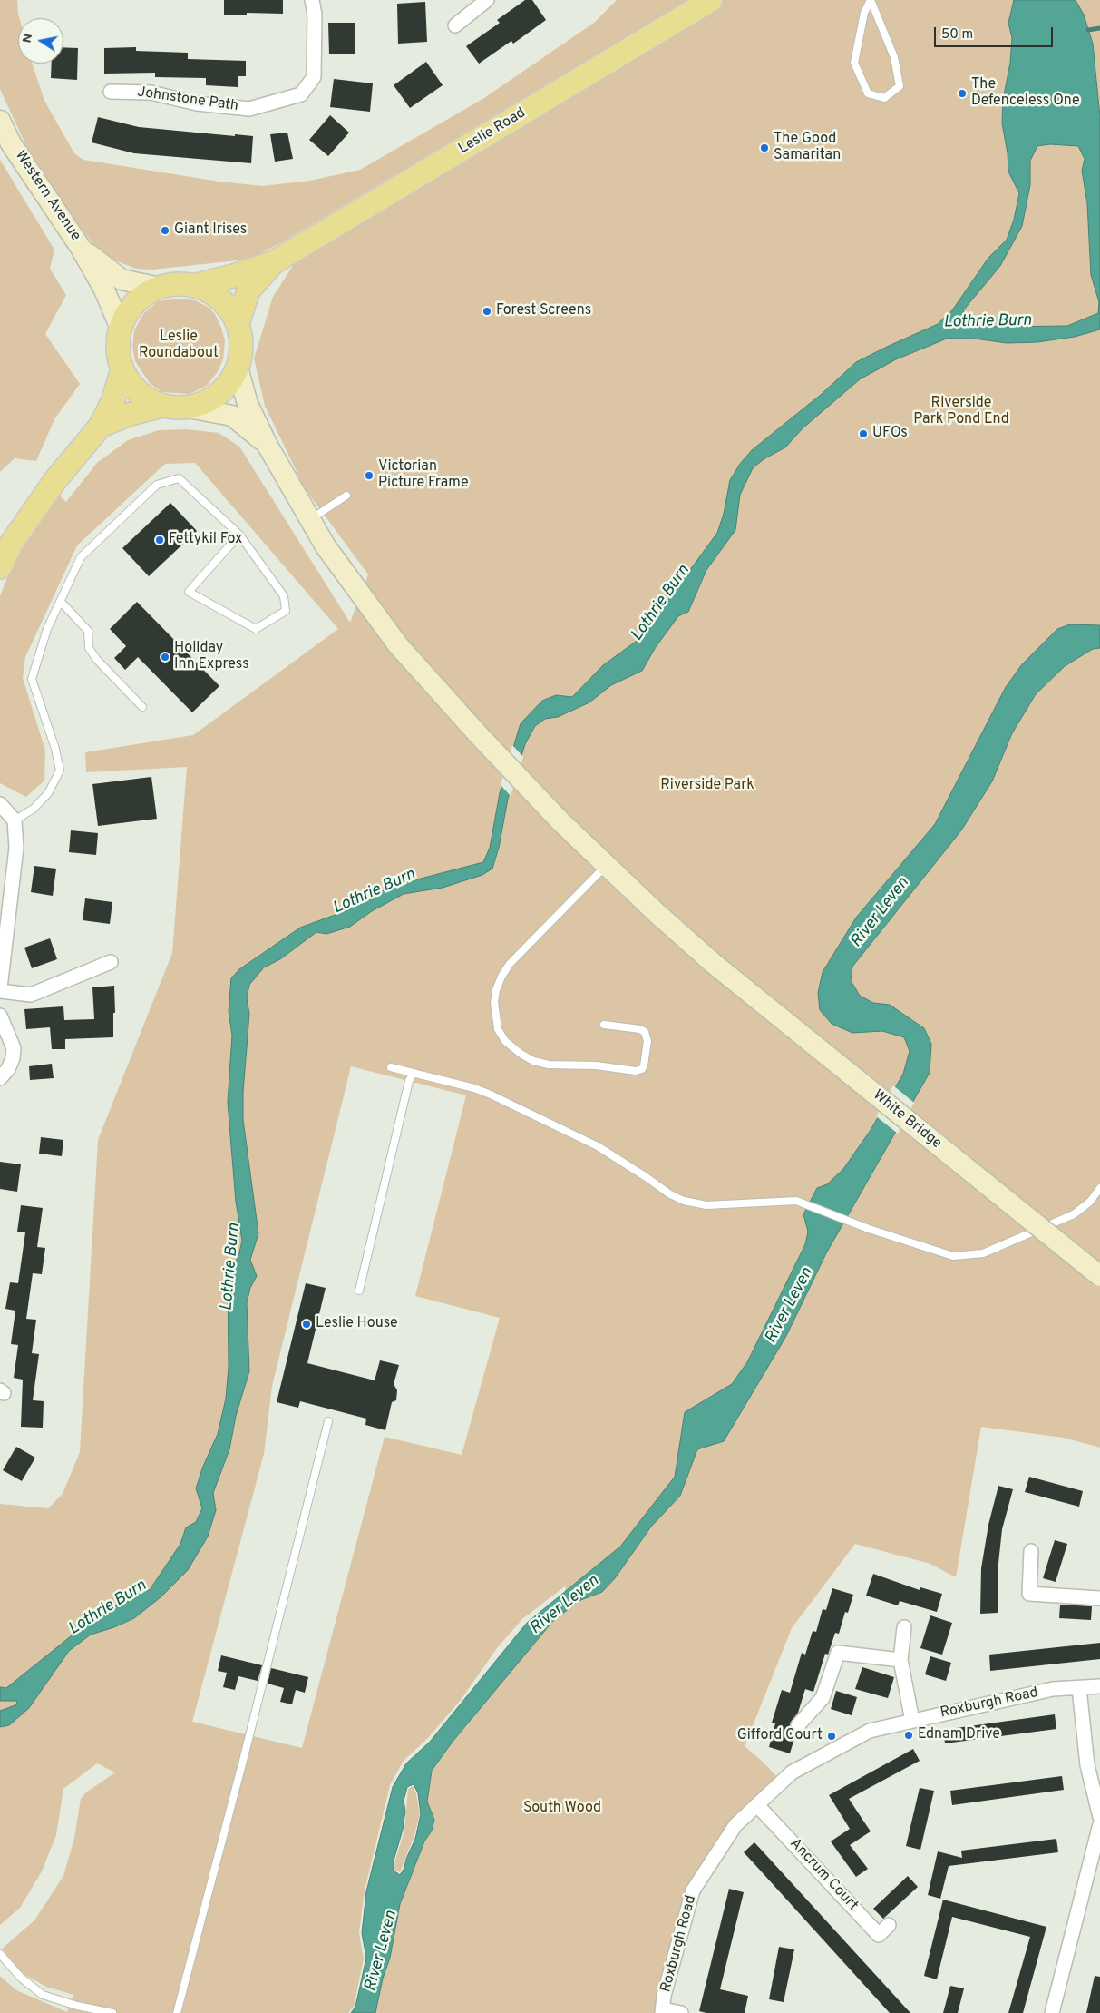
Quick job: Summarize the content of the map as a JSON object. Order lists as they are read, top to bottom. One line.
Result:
{"streets":{"main road":["Leslie Road","Western Avenue","White Bridge"],"street":["Johnstone Path","Roxburgh Road","Ancrum Court"]},"crossings":[["Roxburgh Road","Ancrum Court"]],"water":["Lothrie Burn","River Leven"],"parks":["Leslie Roundabout","Riverside Park Pond End","Riverside Park","South Wood"],"places":["The Defenceless One","The Good Samaritan","Giant Irises","Forest Screens","UFOs","Victorian Picture Frame","Fettykil Fox","Holiday Inn Express","Leslie House","Ednam Drive","Gifford Court"],"scale_bar":"50 m","north":"left"}
